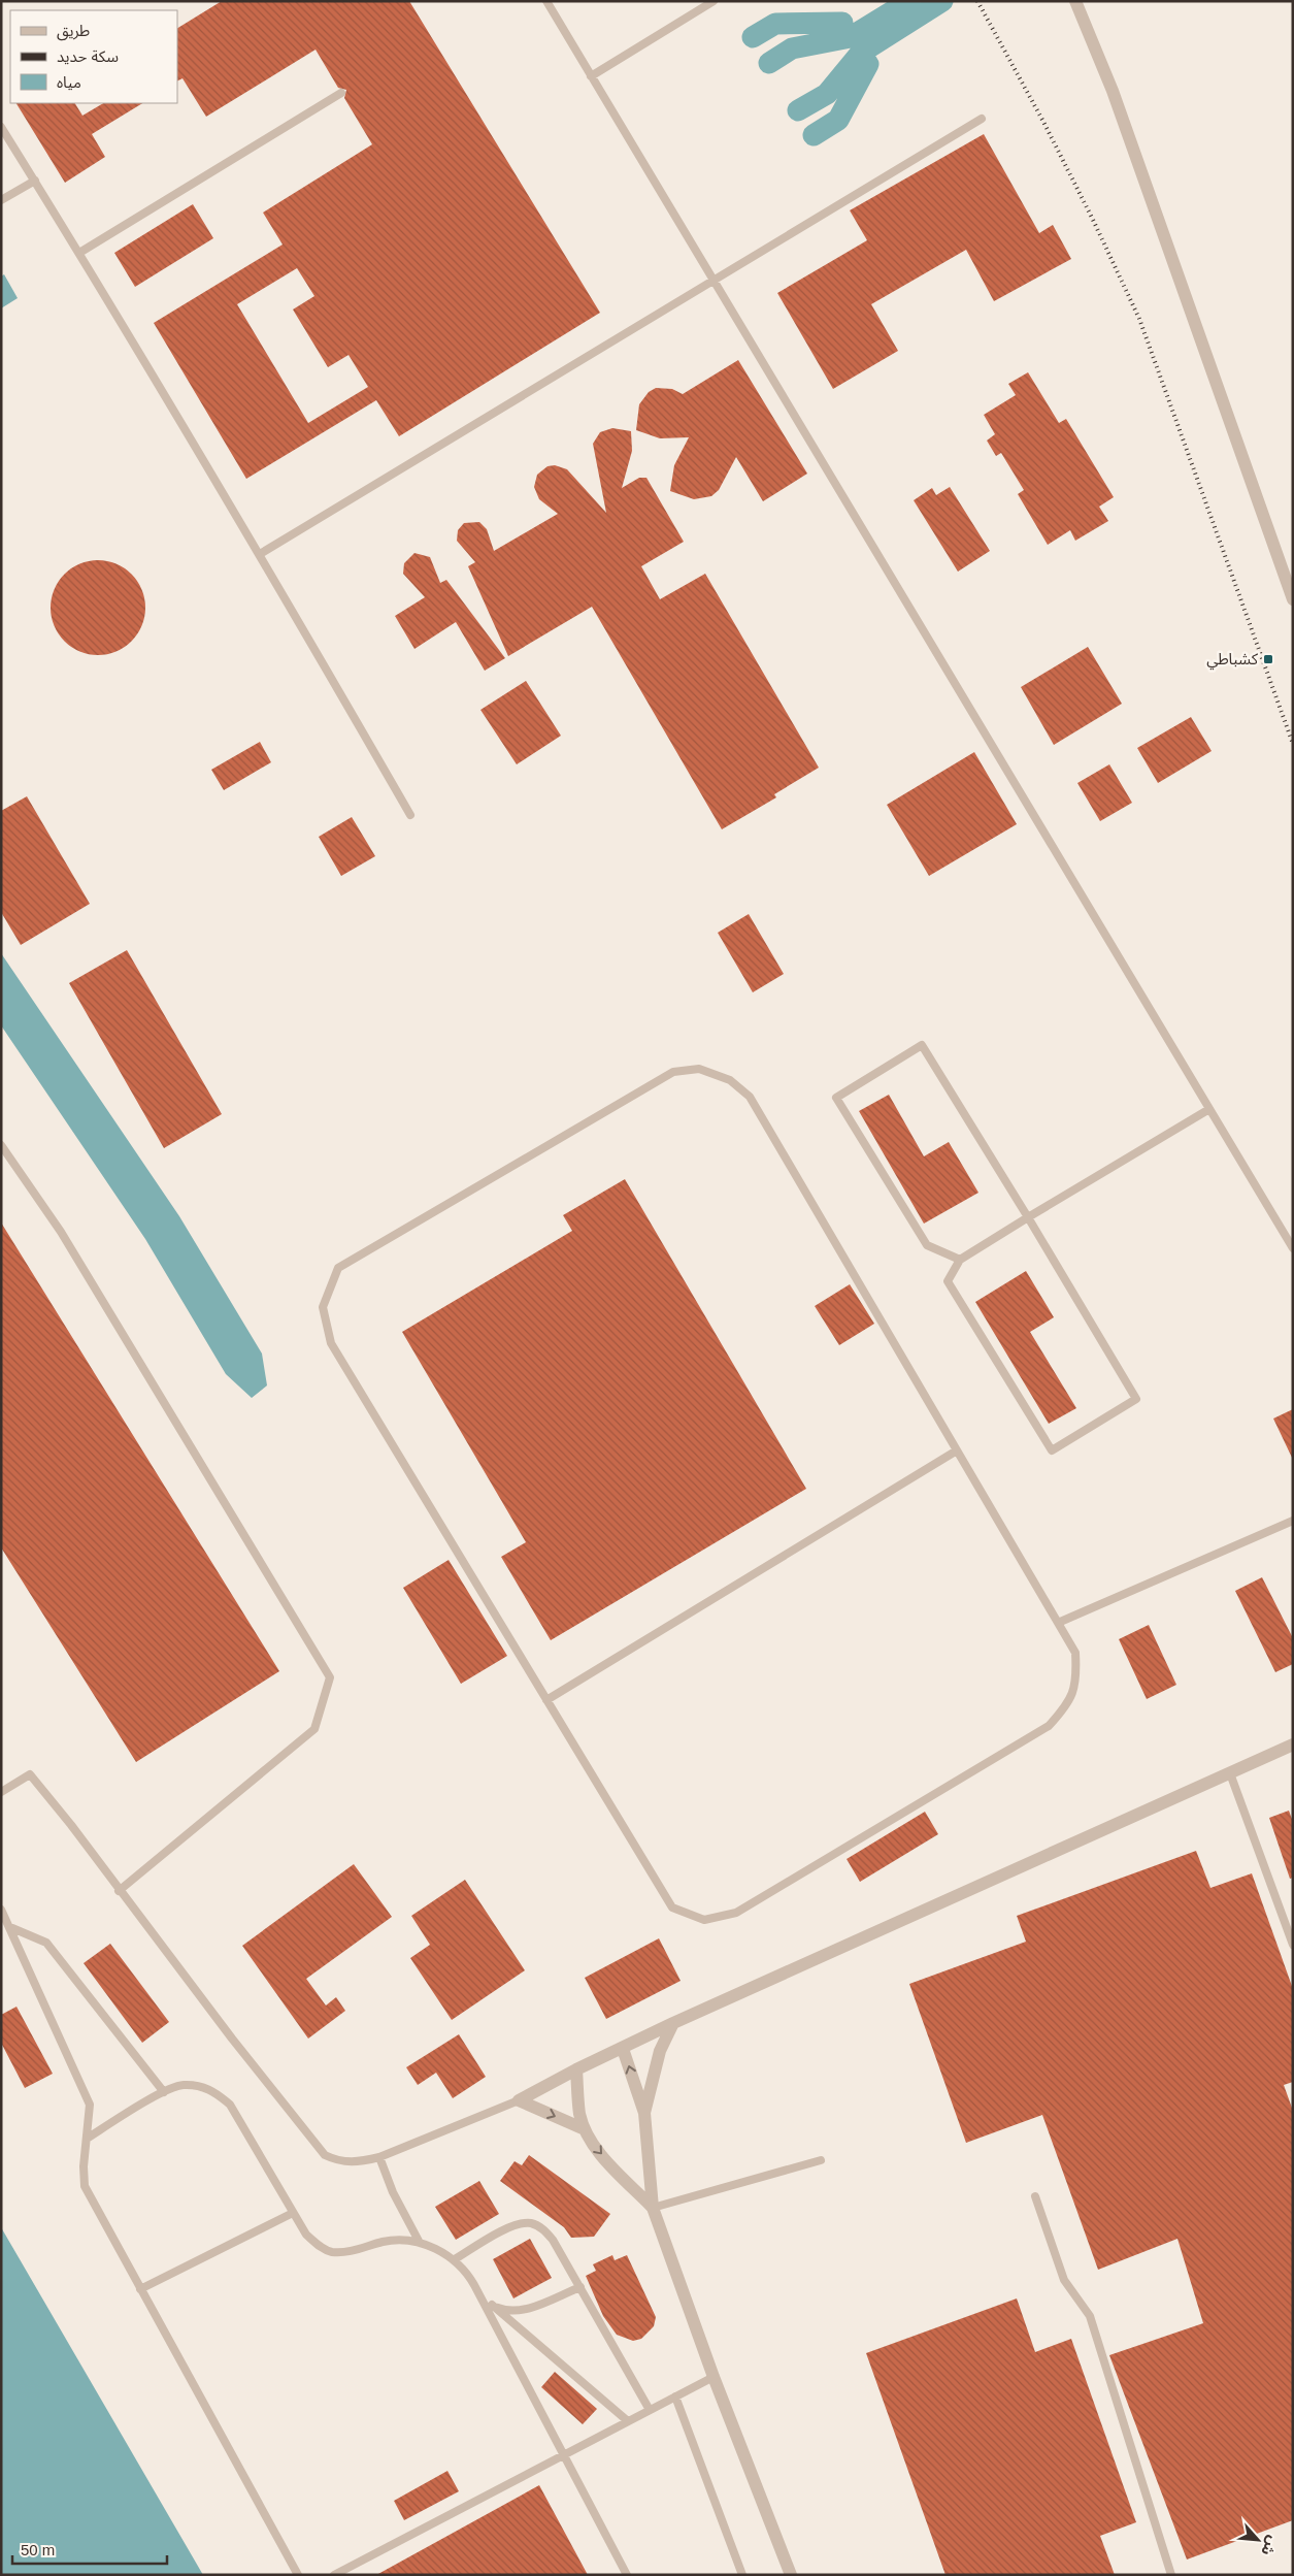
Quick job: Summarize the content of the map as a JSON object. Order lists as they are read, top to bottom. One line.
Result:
{"places":{"transit":["كشباطي"]},"legend":["طريق","سكة حديد","مياه"],"scale_bar":"50 m","north":"bottom right"}
